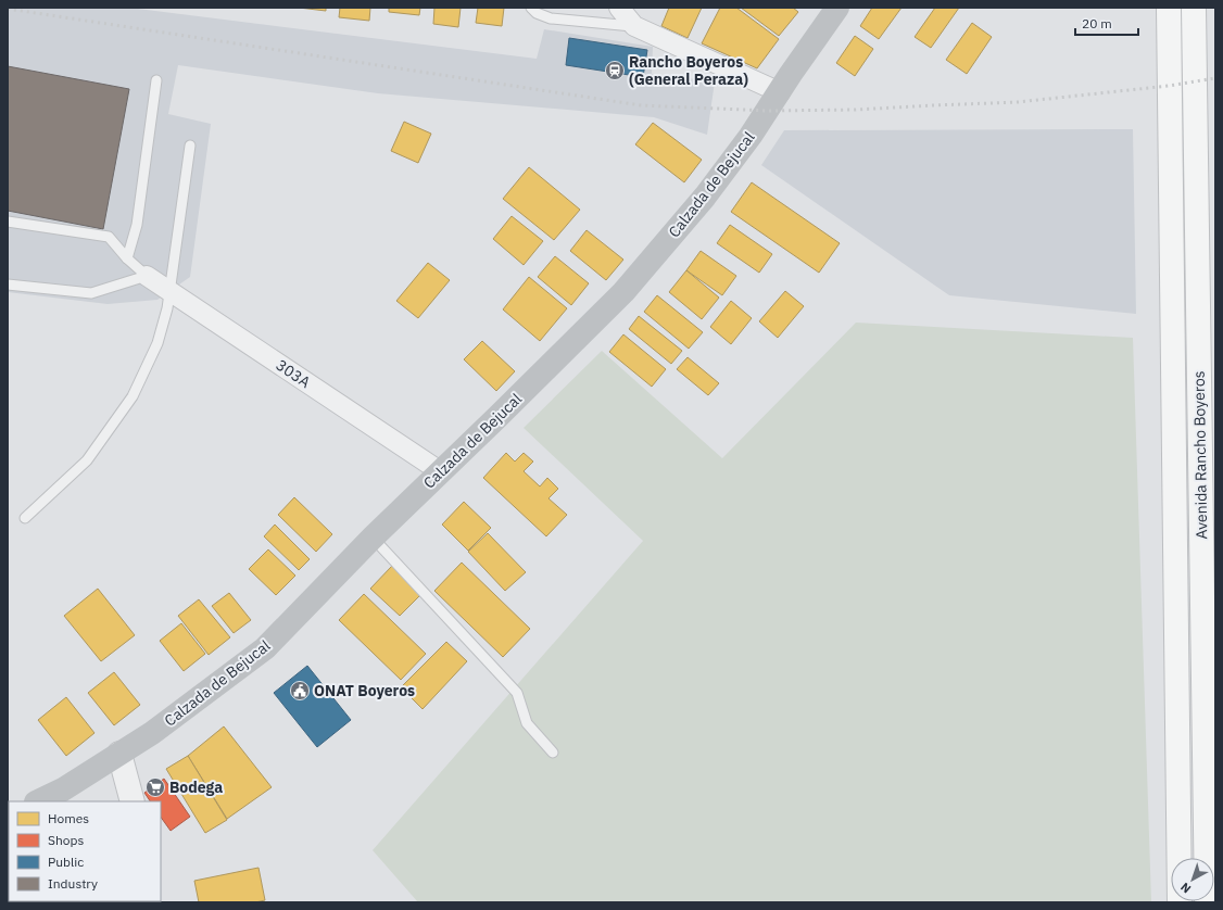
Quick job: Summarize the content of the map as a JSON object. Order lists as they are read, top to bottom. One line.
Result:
{"streets":{"main road":["Calzada de Bejucal","Avenida Rancho Boyeros"],"street":["303A"]},"crossings":[["Calzada de Bejucal","303A"]],"places":{"station":["Rancho Boyeros (General Peraza)"],"public building":["ONAT Boyeros"],"supermarket":["Bodega"]},"legend":["Homes","Shops","Public","Industry"],"scale_bar":"20 m","north":"bottom left"}
